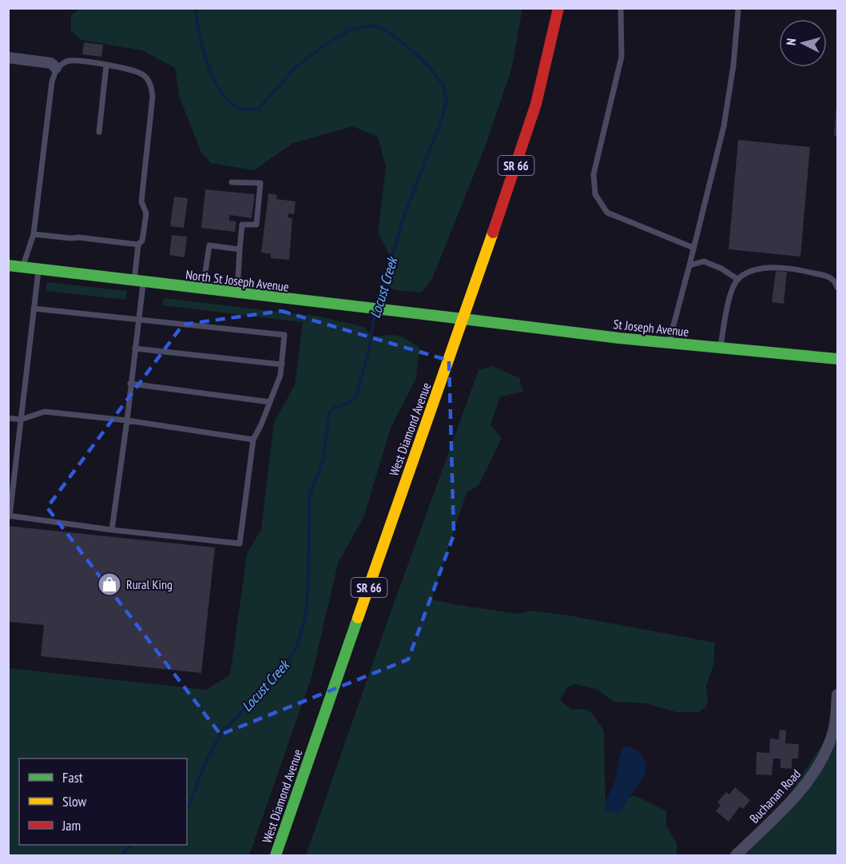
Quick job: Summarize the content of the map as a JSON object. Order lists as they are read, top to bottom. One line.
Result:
{"streets":{"main road":["SR 66","North St Joseph Avenue","St Joseph Avenue","West Diamond Avenue"],"street":["Buchanan Road"]},"crossings":[["North St Joseph Avenue","St Joseph Avenue"],["North St Joseph Avenue","West Diamond Avenue"],["St Joseph Avenue","West Diamond Avenue"]],"water":["Locust Creek"],"places":{"shop":["Rural King"]},"legend":["Fast","Slow","Jam"],"north":"left"}
